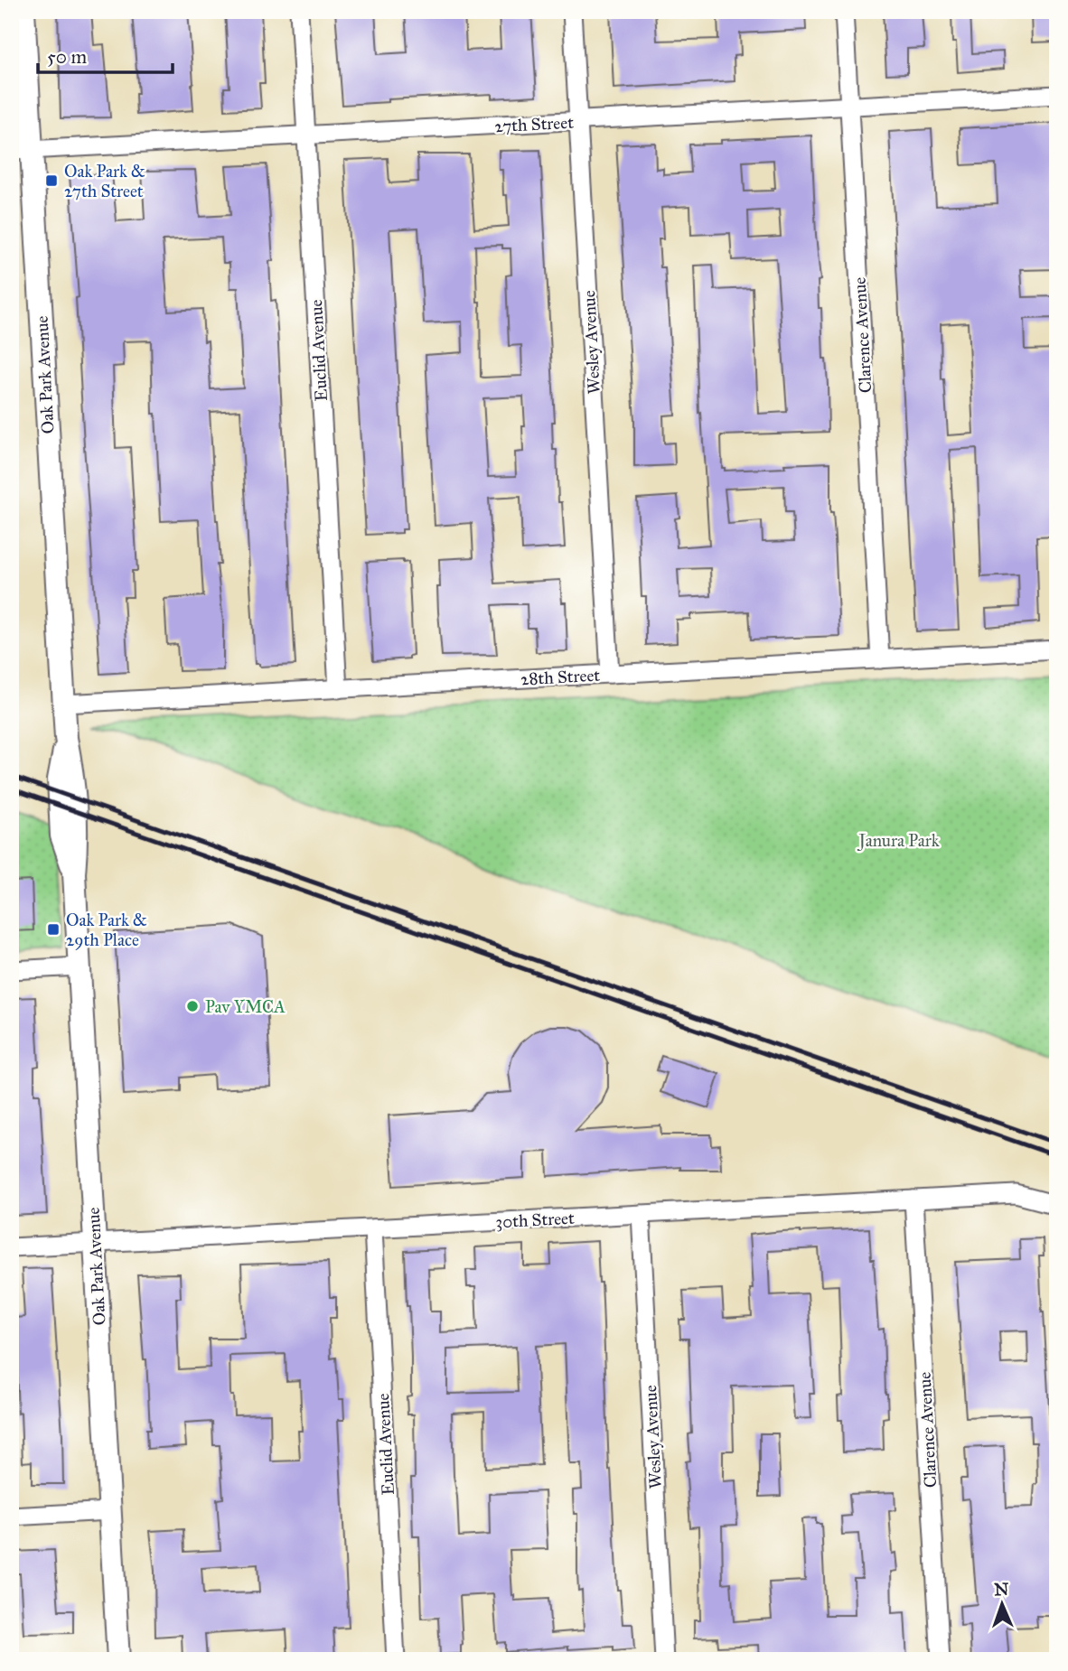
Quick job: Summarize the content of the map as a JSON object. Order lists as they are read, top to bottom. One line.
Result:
{"streets":{"street":["27th Street","Clarence Avenue","Wesley Avenue","Euclid Avenue","Oak Park Avenue","28th Street","30th Street"]},"crossings":[["27th Street","Clarence Avenue"],["27th Street","Wesley Avenue"],["27th Street","Euclid Avenue"],["27th Street","Oak Park Avenue"],["Clarence Avenue","28th Street"],["Clarence Avenue","30th Street"],["Wesley Avenue","28th Street"],["Wesley Avenue","30th Street"],["Euclid Avenue","28th Street"],["Euclid Avenue","30th Street"],["Oak Park Avenue","28th Street"],["Oak Park Avenue","30th Street"]],"parks":["Janura Park"],"places":{"transit":["Oak Park & 27th Street","Oak Park & 29th Place"],"other":["Pav YMCA"]},"scale_bar":"50 m","north":"top"}
